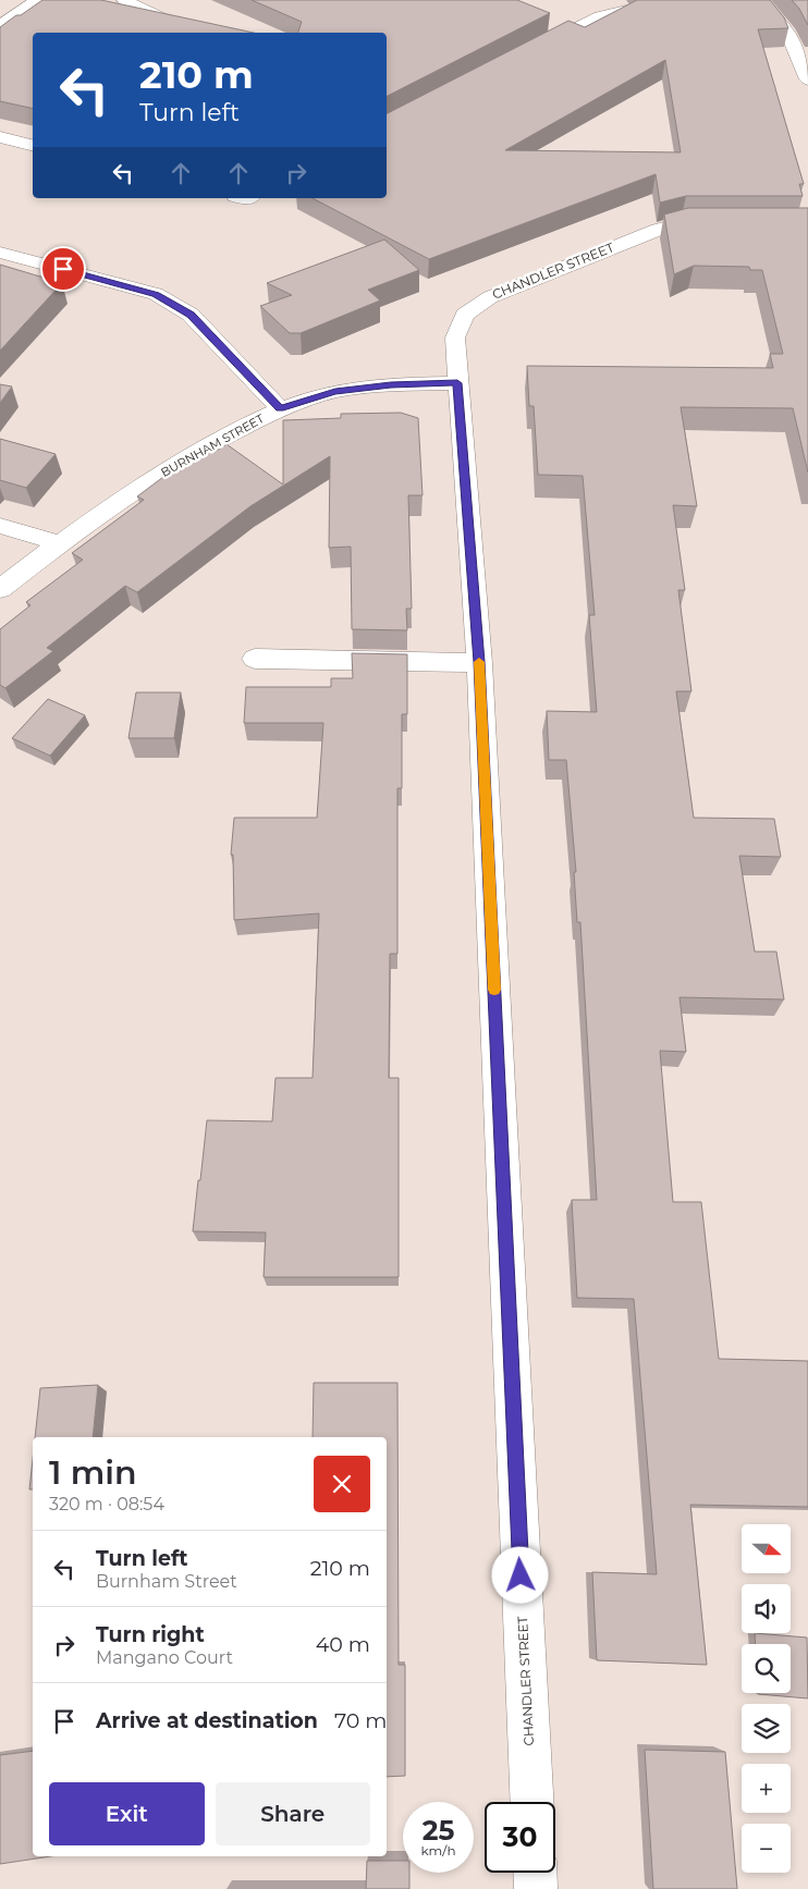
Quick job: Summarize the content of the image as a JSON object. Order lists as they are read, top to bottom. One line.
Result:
{"streets":{"street":["CHANDLER STREET","BURNHAM STREET"]},"crossings":[["CHANDLER STREET","BURNHAM STREET"]],"north":"right","page":{"turn":["210 m","Turn left"],"heading":["1 min","320 m · 08:54"],"map_buttons":["+","−"],"list":[{"name":"Turn left","note":"Burnham Street","value":"210 m"},{"name":"Turn right","note":"Mangano Court","value":"40 m"},{"name":"Arrive at destination","value":"70 m"}],"buttons":["Exit","Share"],"speed":"25 km/h","limit":"30"}}
